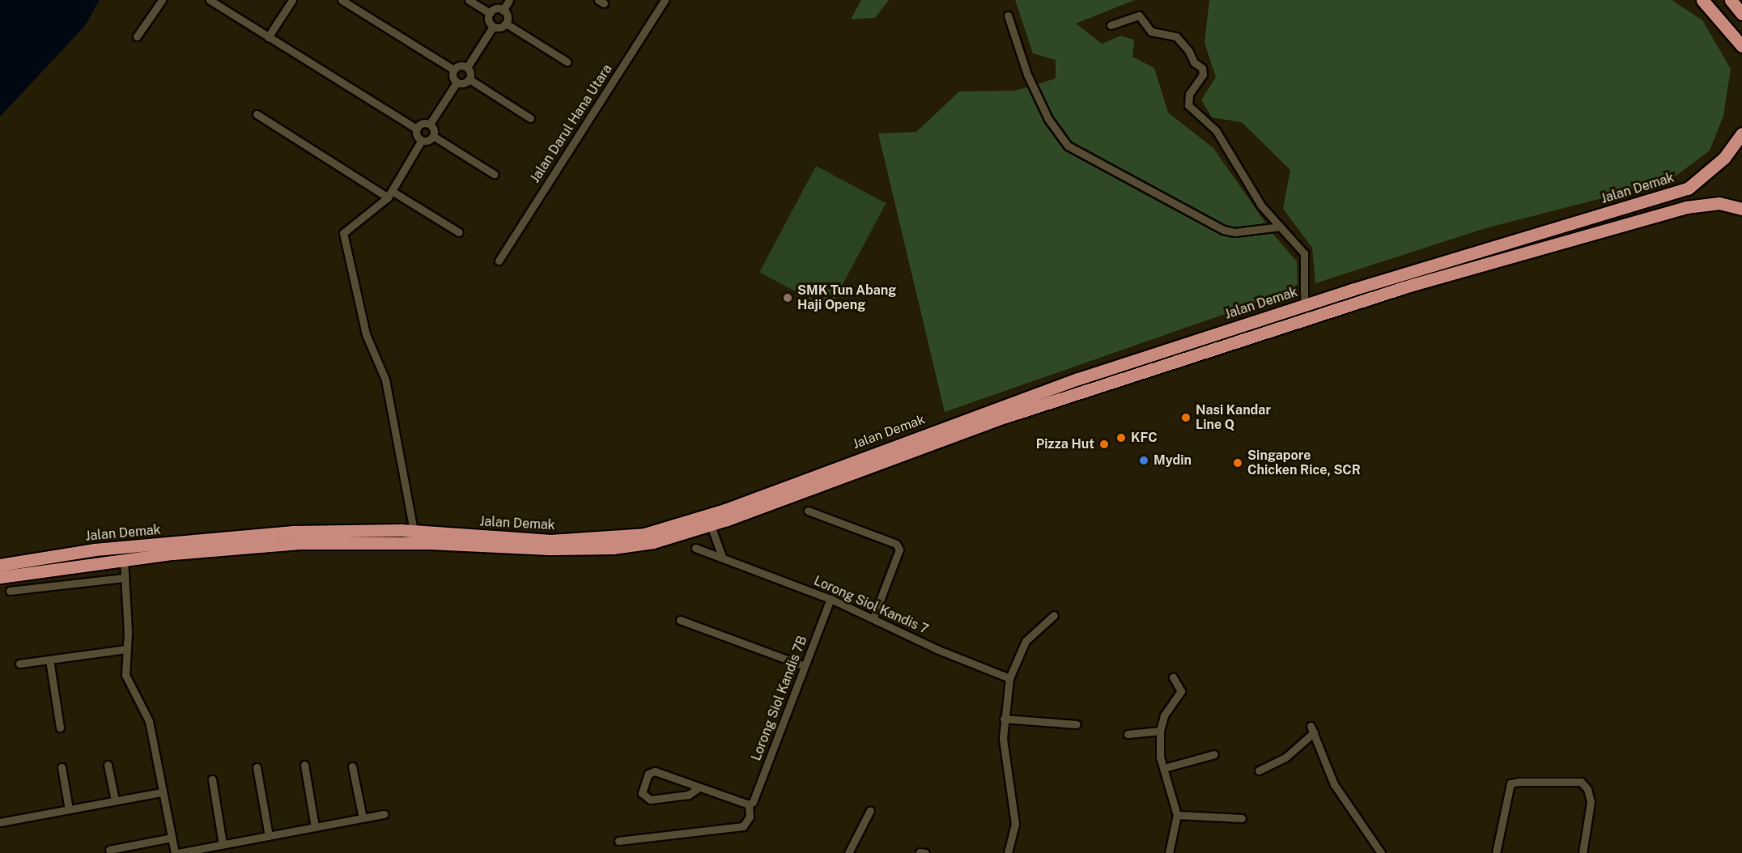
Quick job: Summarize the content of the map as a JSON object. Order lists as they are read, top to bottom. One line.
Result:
{"streets":{"highway":["Jalan Demak"],"street":["Jalan Darul Hana Utara","Lorong Siol Kandis 7","Lorong Siol Kandis 7B"]},"crossings":[["Lorong Siol Kandis 7","Lorong Siol Kandis 7B"]],"places":["SMK Tun Abang Haji Openg","Nasi Kandar Line Q","KFC","Pizza Hut","Mydin","Singapore Chicken Rice, SCR"]}
